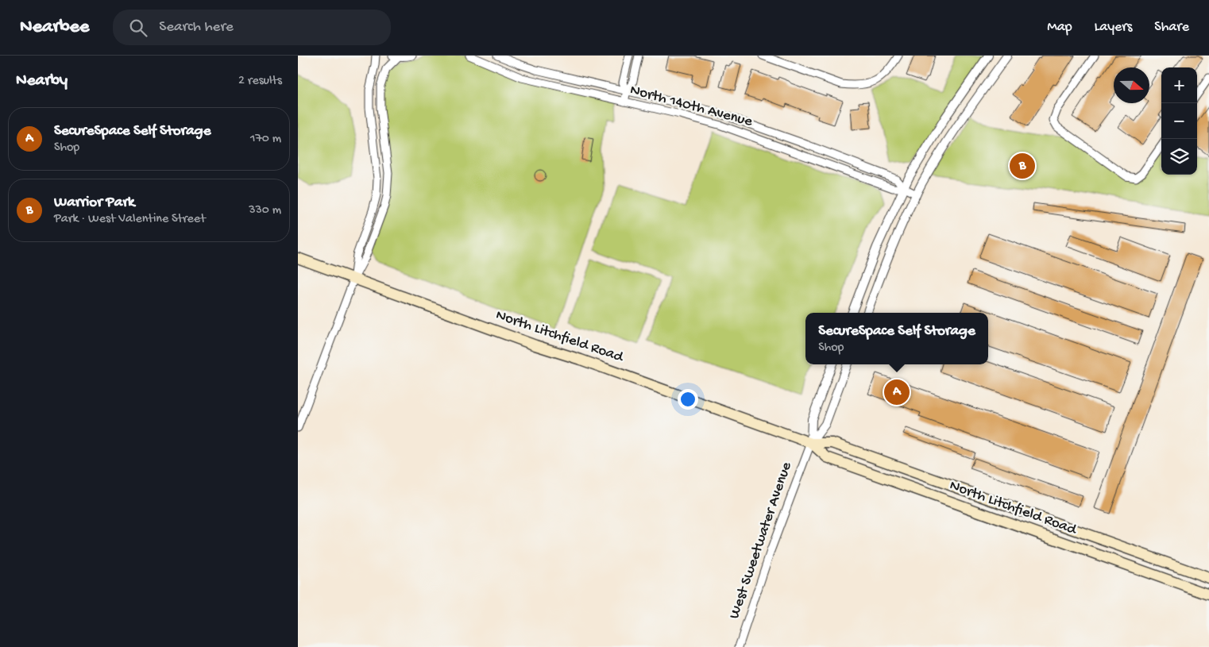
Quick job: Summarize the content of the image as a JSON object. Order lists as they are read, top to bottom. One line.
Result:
{"streets":{"main road":["North Litchfield Road"],"street":["North 140th Avenue","West Sweetwater Avenue"]},"crossings":[["North Litchfield Road","West Sweetwater Avenue"]],"north":"right","page":{"header":"Nearbee","search":"Search here","nav":["Map","Layers","Share"],"heading":["Nearby","2 results"],"map_buttons":["+","−"],"list":[{"mark":"A","name":"SecureSpace Self Storage","note":"Shop","value":"170 m"},{"mark":"B","name":"Warrior Park","note":"Park · West Valentine Street","value":"330 m"}],"pins":["B","A"],"popup":["SecureSpace Self Storage","Shop"]}}
